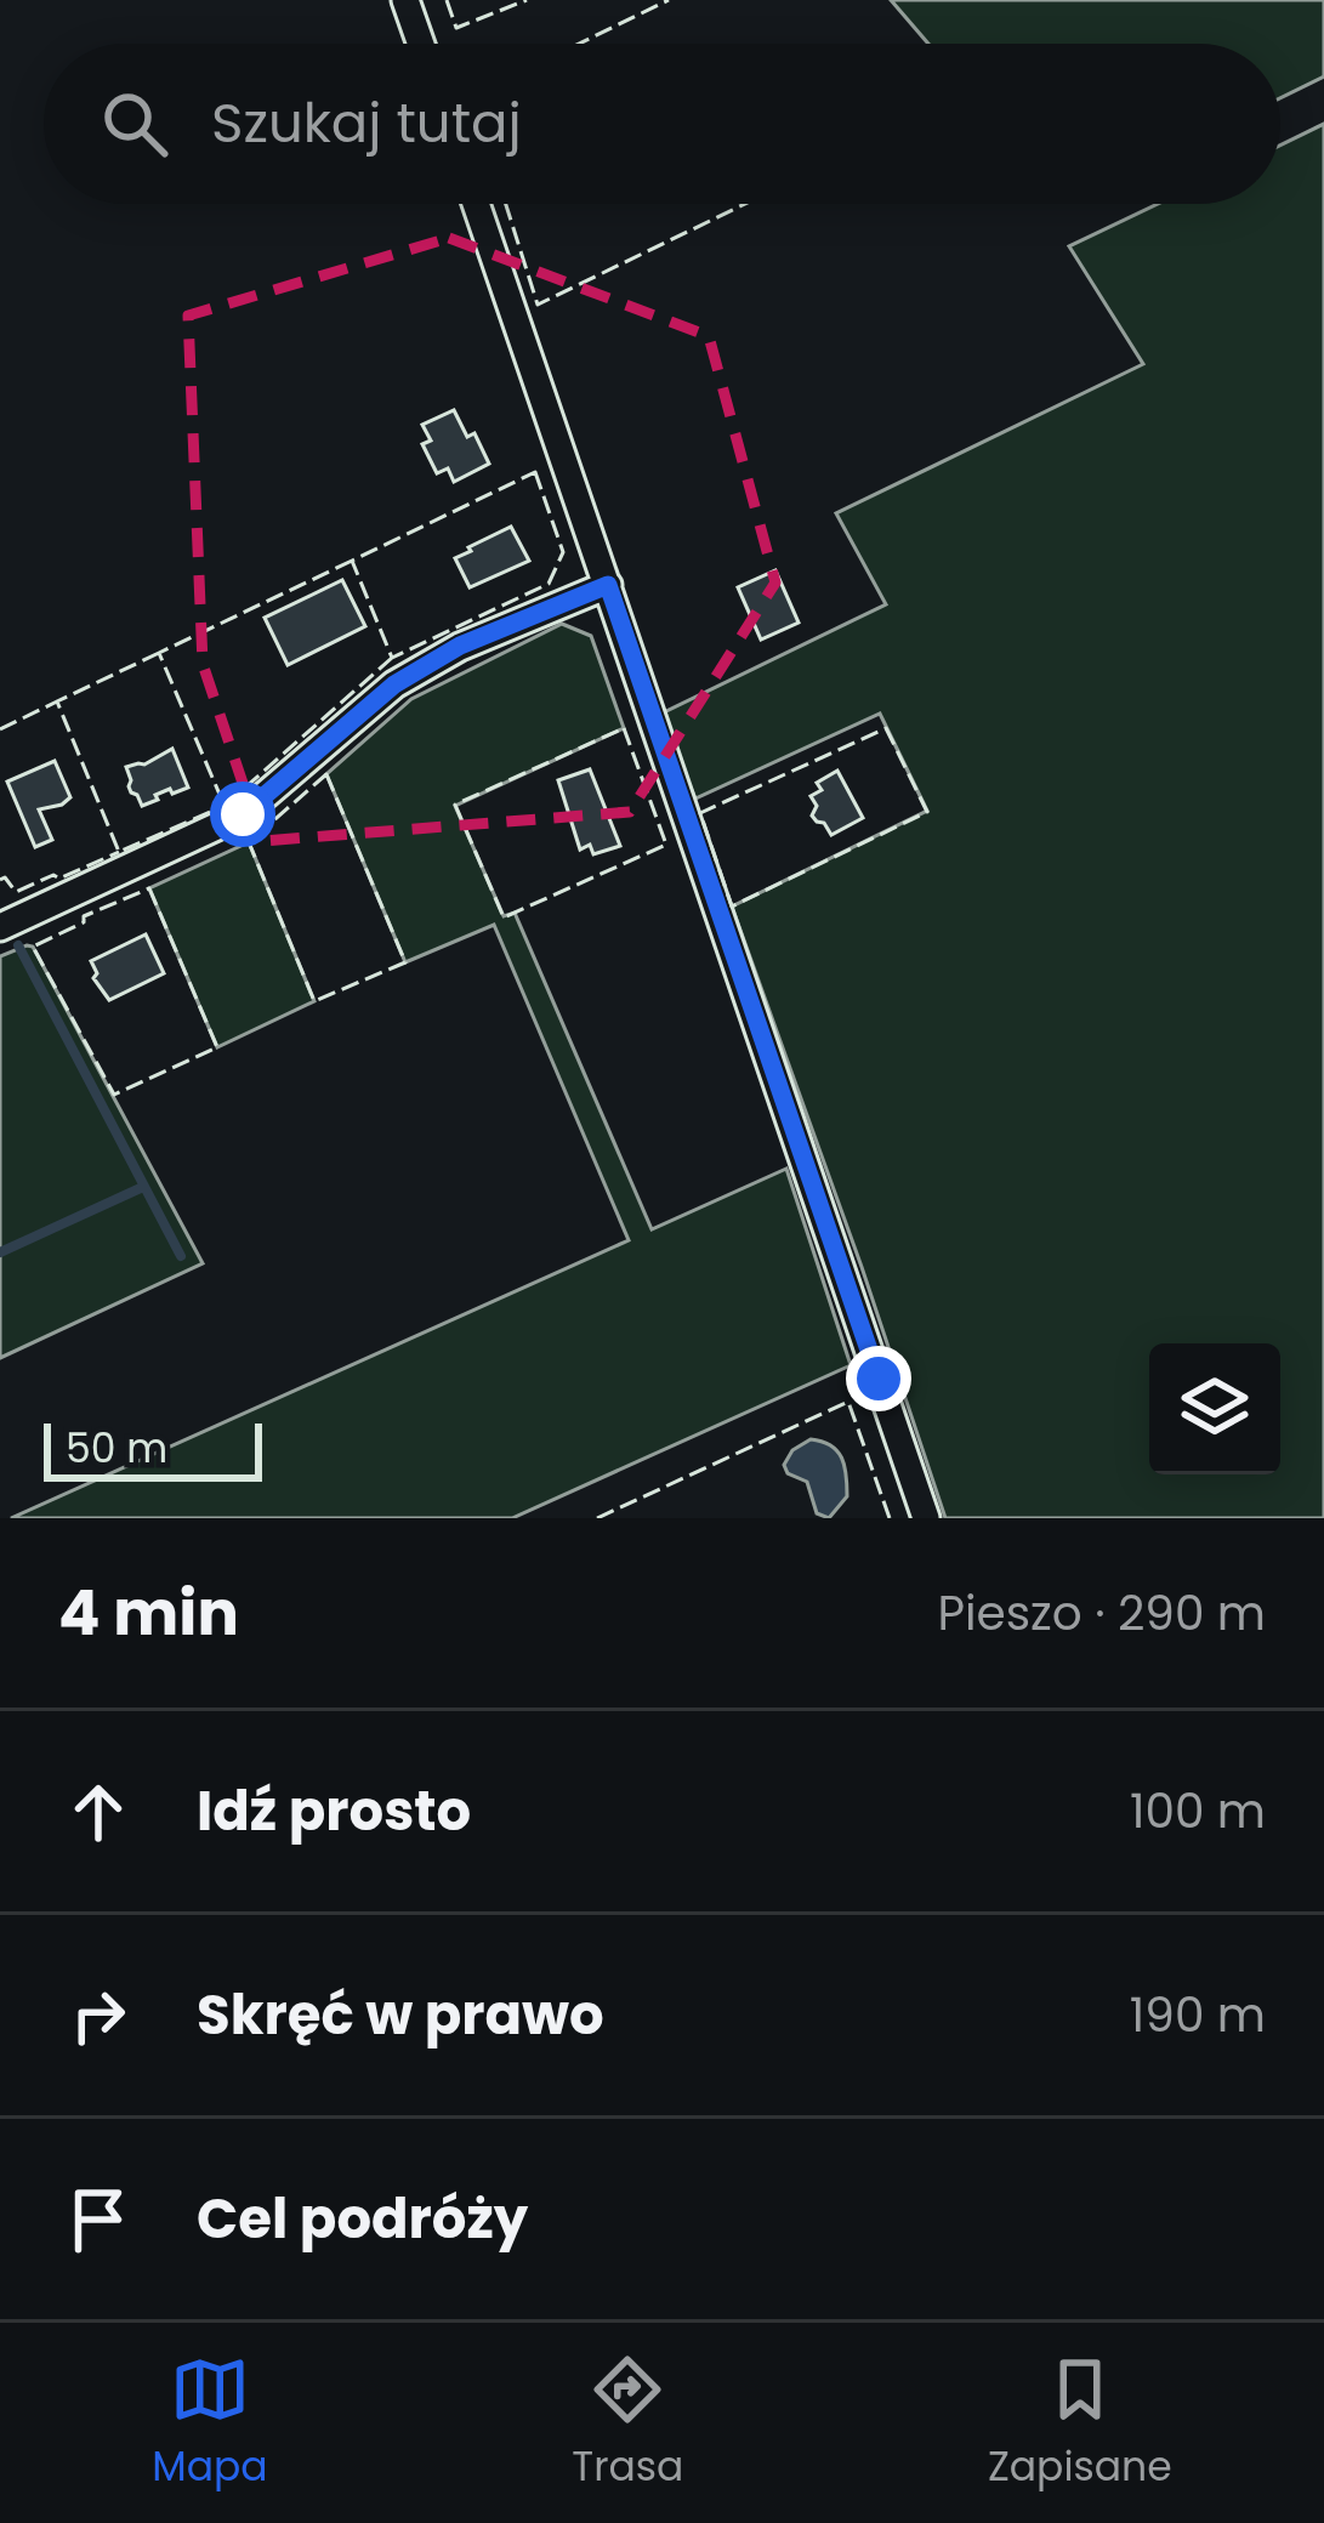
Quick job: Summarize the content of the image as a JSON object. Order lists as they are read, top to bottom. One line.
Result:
{"scale_bar":"50 m","page":{"search":"Szukaj tutaj","scale":"50 m","heading":["4 min","Pieszo · 290 m"],"list":[["Idź prosto","100 m"],["Skręć w prawo","190 m"],"Cel podróży"],"nav":["Mapa","Trasa","Zapisane"]}}
